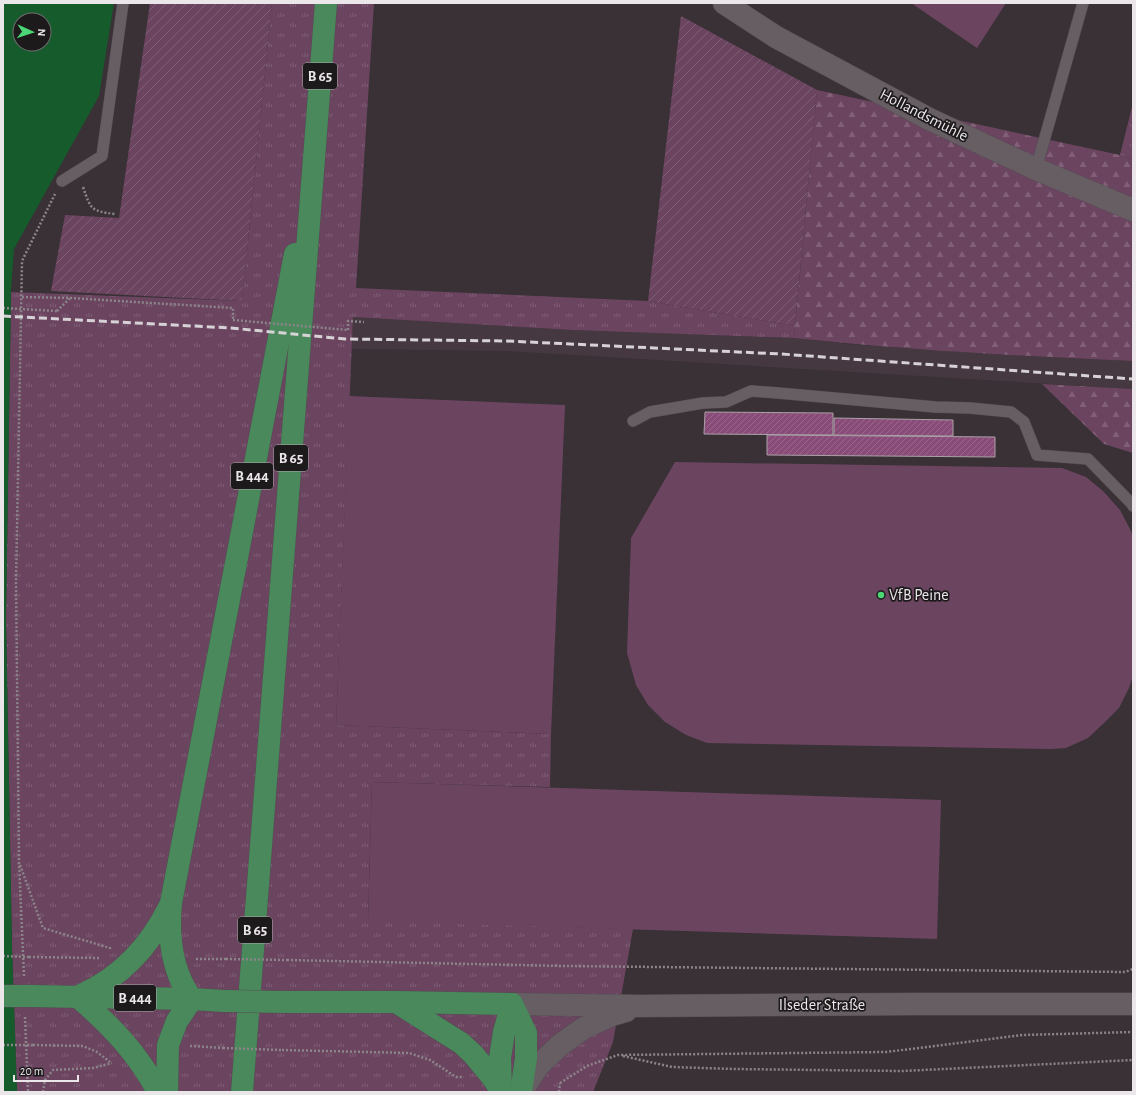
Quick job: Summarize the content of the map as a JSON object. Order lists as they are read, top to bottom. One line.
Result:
{"streets":{"main road":["B 65","B 444"],"street":["Hollandsmühle","Ilseder Straße"]},"crossings":[["B 65","B 444"]],"places":["VfB Peine"],"scale_bar":"20 m","north":"right"}
